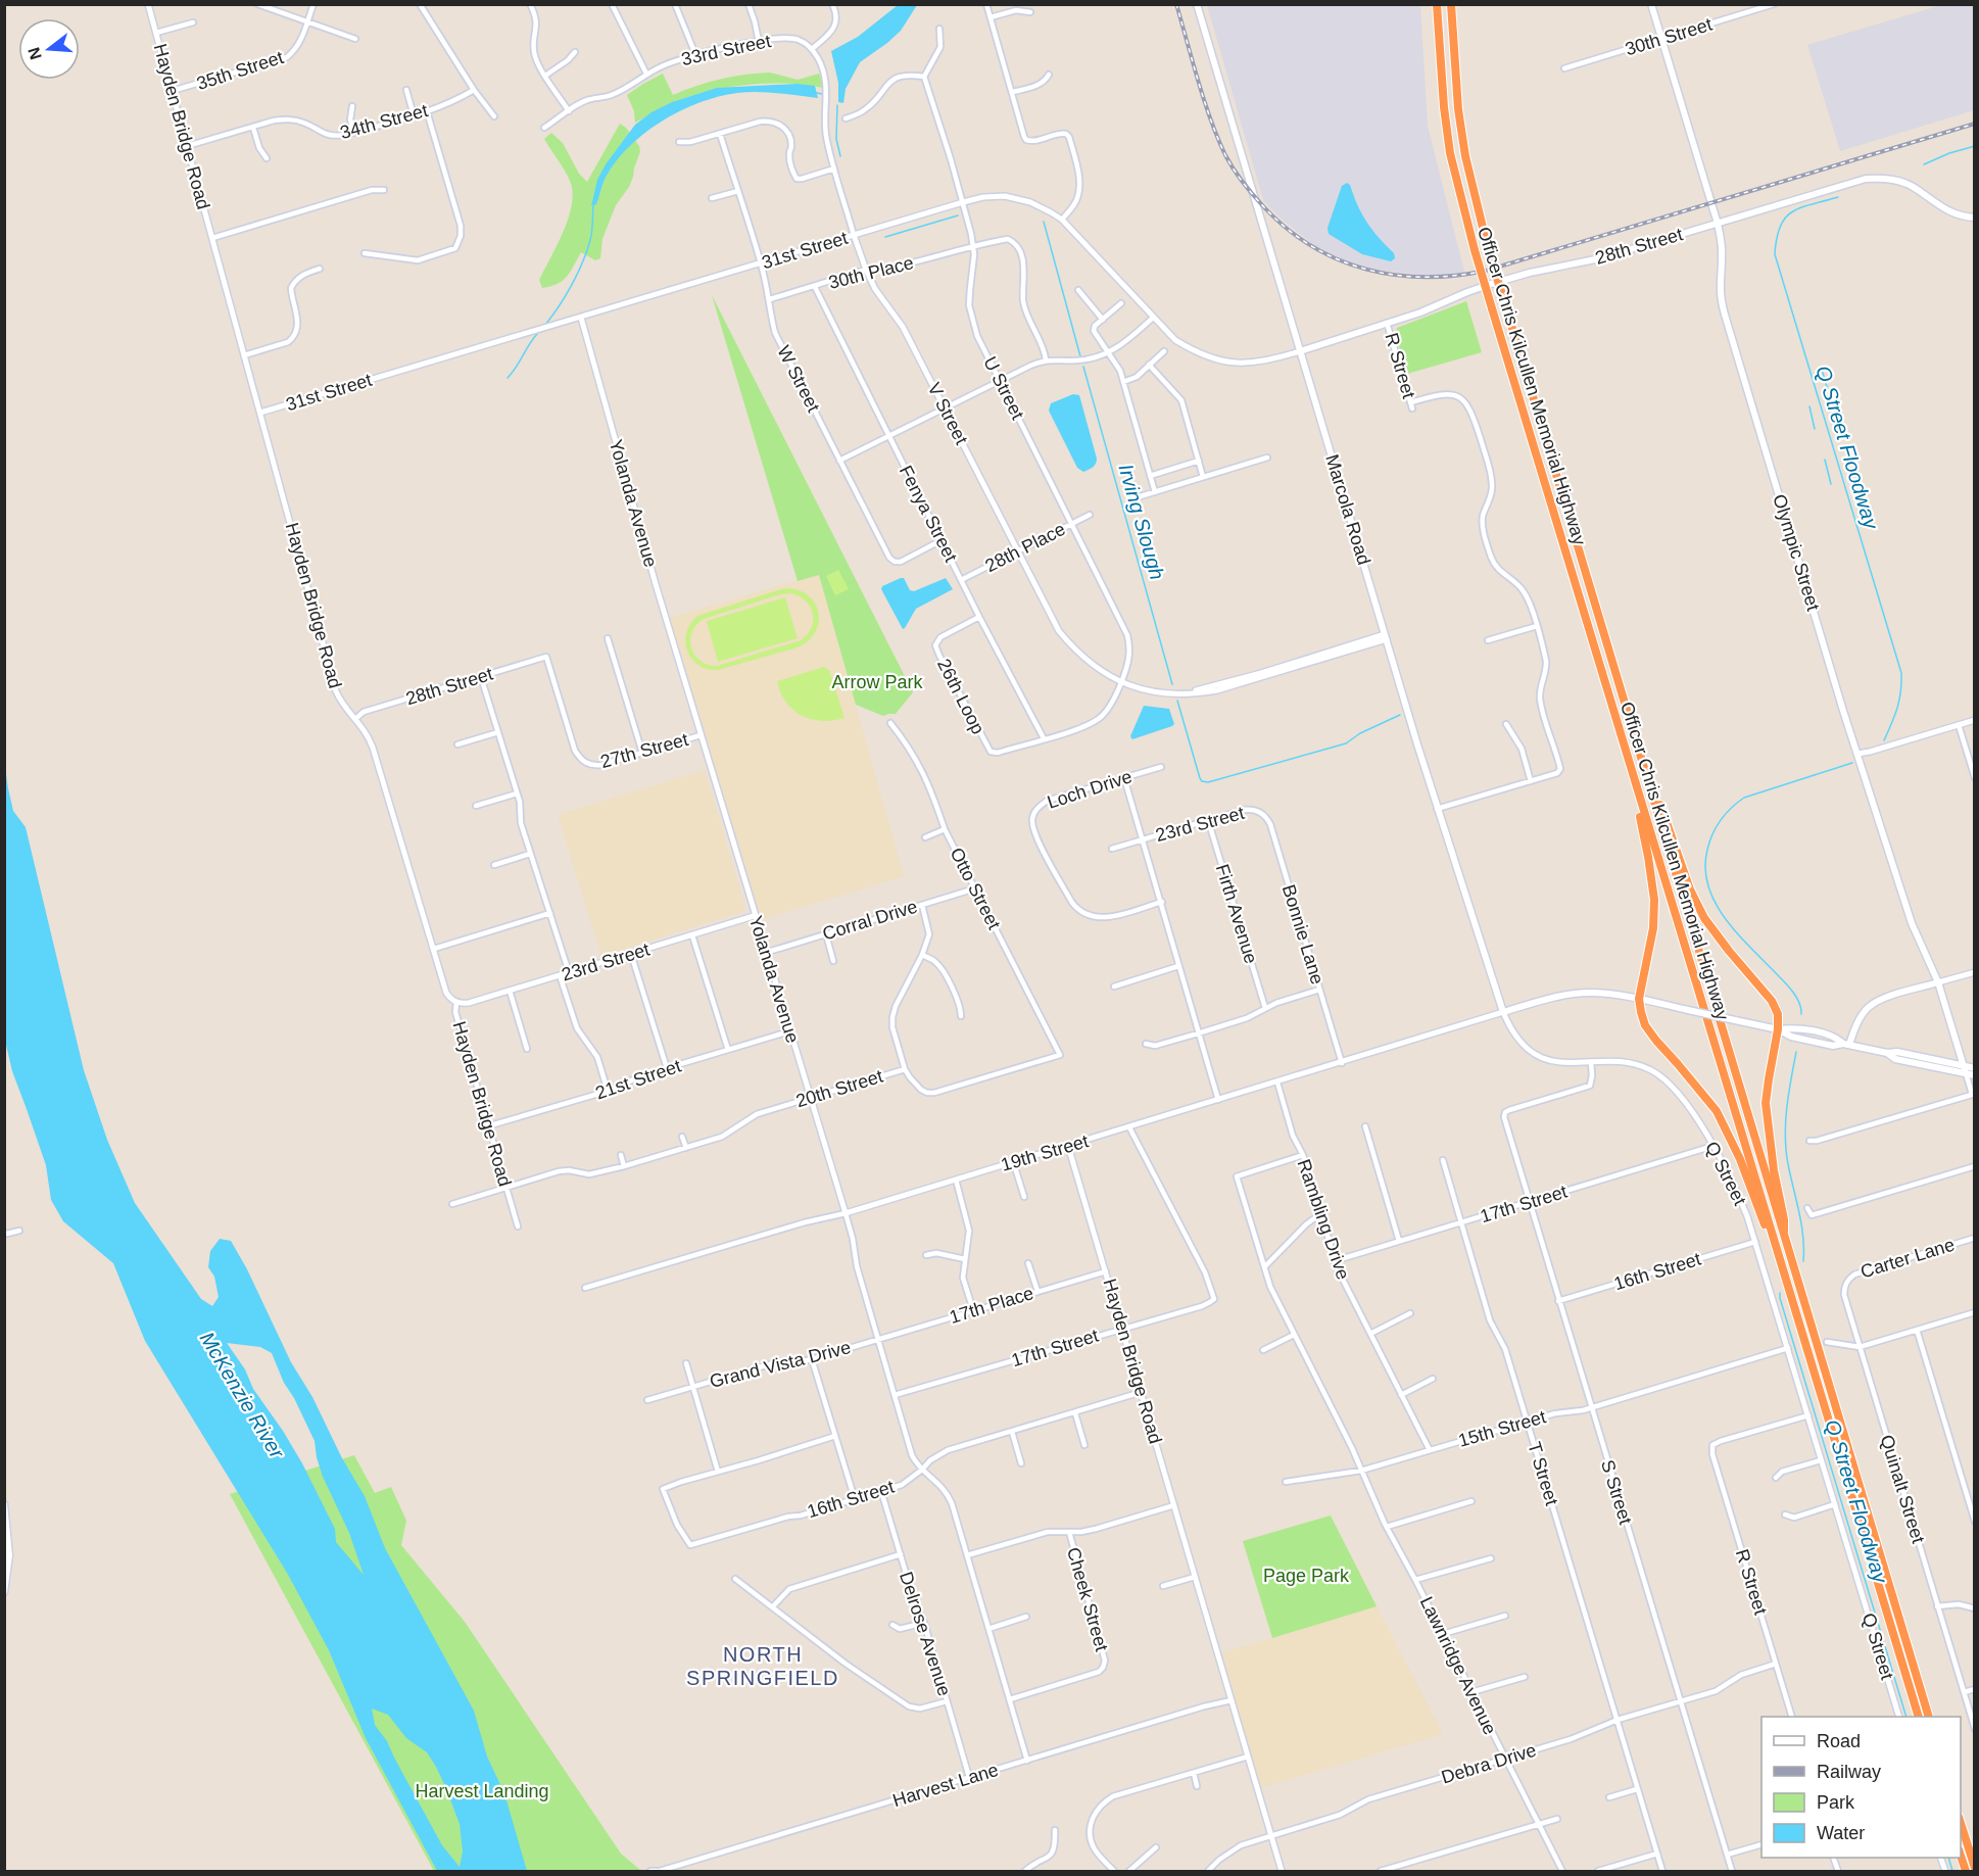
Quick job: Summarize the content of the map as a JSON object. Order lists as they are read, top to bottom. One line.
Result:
{"streets":{"highway":["Officer Chris Kilcullen Memorial Highway"],"main road":["28th Street","Marcola Road","Olympic Street"],"street":["30th Street","33rd Street","35th Street","34th Street","Hayden Bridge Road","31st Street","30th Place","R Street","W Street","U Street","V Street","Yolanda Avenue","Fenya Street","28th Place","26th Loop","27th Street","Loch Drive","23rd Street","Otto Street","Firth Avenue","Corral Drive","Bonnie Lane","21st Street","20th Street","19th Street","Q Street","17th Street","Rambling Drive","Carter Lane","16th Street","17th Place","Grand Vista Drive","15th Street","T Street","Quinalt Street","S Street","Cheek Street","Delrose Avenue","Lawnridge Avenue","Debra Drive","Harvest Lane"]},"crossings":[["30th Street","Olympic Street"],["33rd Street","V Street"],["35th Street","Hayden Bridge Road"],["34th Street","Hayden Bridge Road"],["Hayden Bridge Road","28th Street"],["Hayden Bridge Road","31st Street"],["Hayden Bridge Road","23rd Street"],["Hayden Bridge Road","21st Street"],["Hayden Bridge Road","20th Street"],["Hayden Bridge Road","19th Street"],["Hayden Bridge Road","17th Street"],["Hayden Bridge Road","16th Street"],["Hayden Bridge Road","17th Place"],["Hayden Bridge Road","Debra Drive"],["Hayden Bridge Road","Harvest Lane"],["28th Street","31st Street"],["28th Street","R Street"],["28th Street","Marcola Road"],["28th Street","Olympic Street"],["28th Street","27th Street"],["31st Street","W Street"],["31st Street","U Street"],["31st Street","V Street"],["31st Street","Yolanda Avenue"],["31st Street","Marcola Road"],["30th Place","W Street"],["30th Place","U Street"],["30th Place","V Street"],["30th Place","Fenya Street"],["R Street","Q Street"],["R Street","Debra Drive"],["W Street","Fenya Street"],["U Street","V Street"],["U Street","28th Place"],["U Street","26th Loop"],["V Street","Marcola Road"],["V Street","28th Place"],["V Street","26th Loop"],["Yolanda Avenue","27th Street"],["Yolanda Avenue","23rd Street"],["Yolanda Avenue","Corral Drive"],["Yolanda Avenue","21st Street"],["Yolanda Avenue","20th Street"],["Yolanda Avenue","19th Street"],["Yolanda Avenue","17th Street"],["Yolanda Avenue","16th Street"],["Yolanda Avenue","17th Place"],["Yolanda Avenue","Grand Vista Drive"],["Yolanda Avenue","Cheek Street"],["Yolanda Avenue","Harvest Lane"],["Marcola Road","19th Street"],["Marcola Road","Q Street"],["Fenya Street","28th Place"],["Fenya Street","26th Loop"],["23rd Street","Firth Avenue"],["23rd Street","Bonnie Lane"],["Otto Street","Corral Drive"],["Otto Street","20th Street"],["Bonnie Lane","19th Street"],["19th Street","Q Street"],["19th Street","17th Street"],["19th Street","Rambling Drive"],["Q Street","17th Street"],["Q Street","16th Street"],["Q Street","15th Street"],["Q Street","S Street"],["17th Street","Rambling Drive"],["17th Street","T Street"],["17th Street","S Street"],["Rambling Drive","15th Street"],["Rambling Drive","Lawnridge Avenue"],["Carter Lane","Quinalt Street"],["16th Street","S Street"],["16th Street","Delrose Avenue"],["17th Place","Grand Vista Drive"],["15th Street","T Street"],["15th Street","S Street"],["15th Street","Lawnridge Avenue"],["T Street","Debra Drive"],["S Street","Debra Drive"],["Delrose Avenue","Harvest Lane"],["Lawnridge Avenue","Debra Drive"]],"districts":["NORTH SPRINGFIELD"],"water":["Q Street Floodway","Irving Slough","McKenzie River"],"parks":["Arrow Park","Page Park","Harvest Landing"],"legend":["Road","Railway","Park","Water"],"north":"left"}
